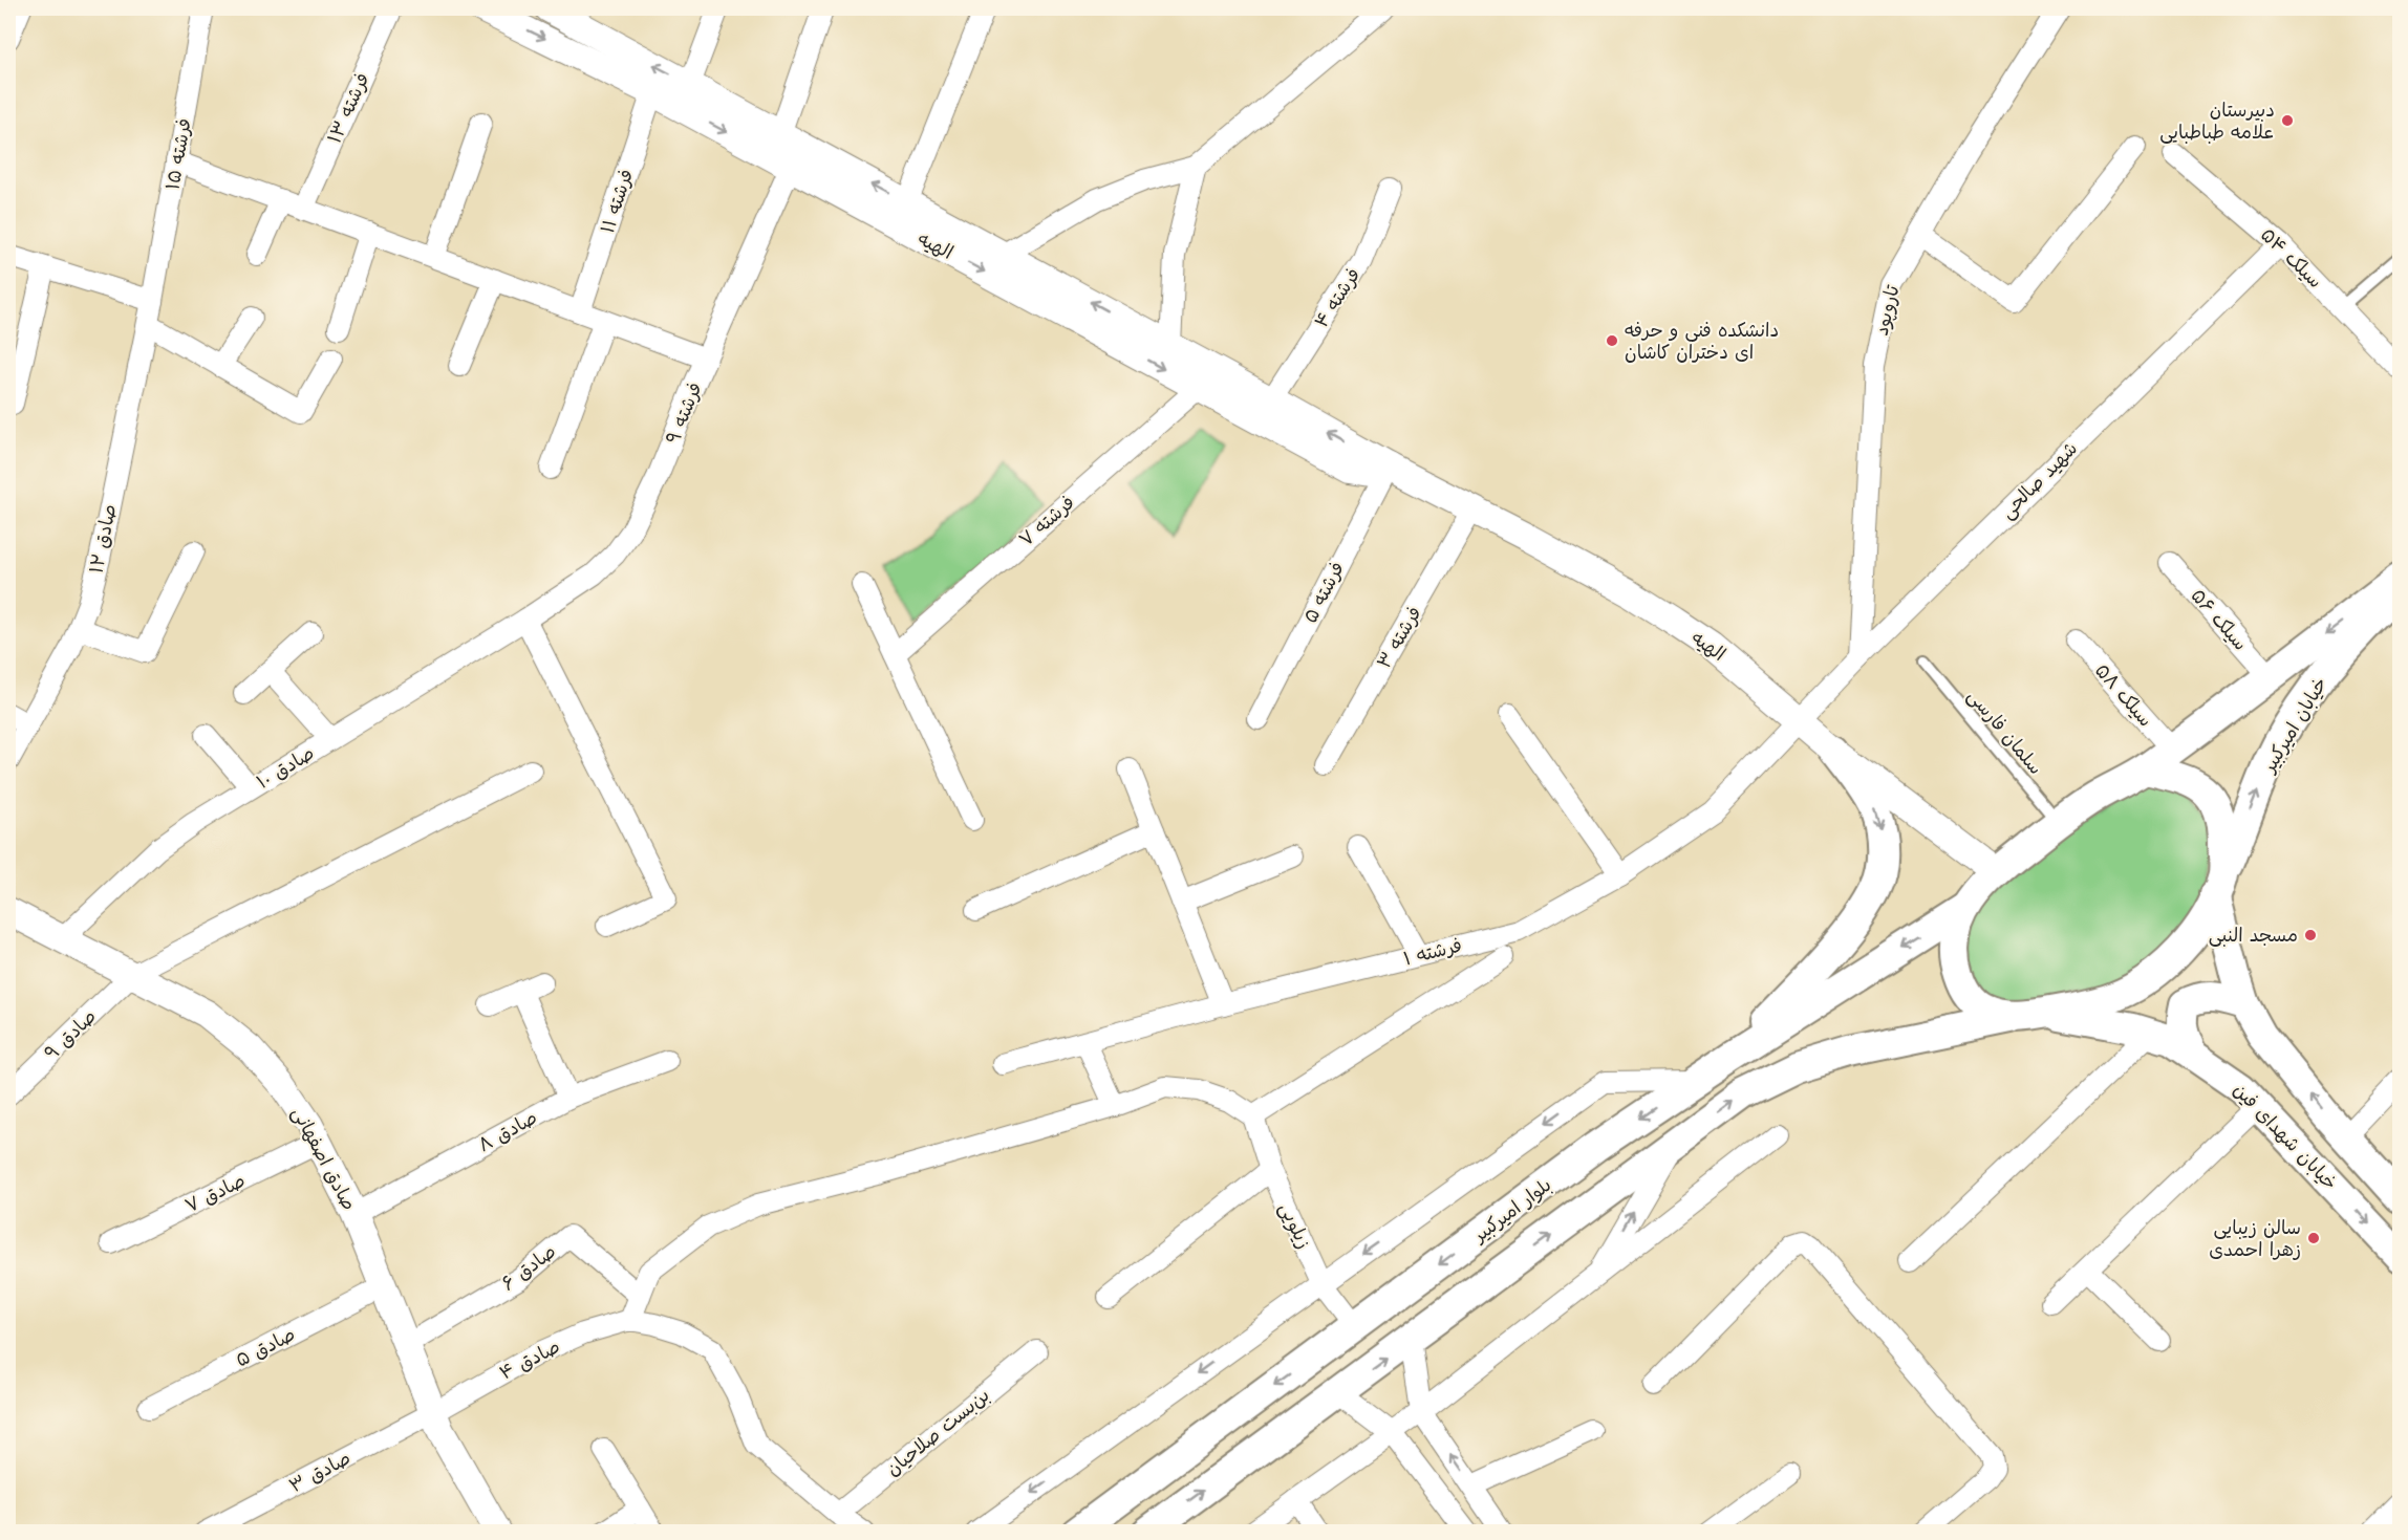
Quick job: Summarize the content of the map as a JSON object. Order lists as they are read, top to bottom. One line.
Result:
{"streets":{"main road":["خیابان امیرکبیر","خیابان شهدای فین","بلوار امیرکبیر"],"street":["فرشته ۱۳","فرشته ۱۵","فرشته ۱۱","الهیه","سیلک ۵۴","فرشته ۴","تاروپود","فرشته ۹","شهید صالحی","فرشته ۷","صادق ۱۲","فرشته ۵","سیلک ۵۶","فرشته ۳","سیلک ۵۸","صادق ۱۰","فرشته ۱","صادق ۹","صادق ۸","صادق اصفهانی","صادق ۷","زیلویی","صادق ۶","صادق ۵","صادق ۴","بن‌بست صلاحیان","صادق ۳"],"lane":["سلمان فارسی"]},"crossings":[["فرشته ۱۵","صادق ۱۲"],["فرشته ۱۱","الهیه"],["الهیه","فرشته ۴"],["الهیه","فرشته ۹"],["الهیه","شهید صالحی"],["الهیه","فرشته ۷"],["الهیه","فرشته ۵"],["الهیه","فرشته ۳"],["الهیه","خیابان امیرکبیر"],["الهیه","فرشته ۱"],["سیلک ۵۴","شهید صالحی"],["تاروپود","شهید صالحی"],["فرشته ۹","صادق ۱۰"],["شهید صالحی","فرشته ۱"],["سیلک ۵۶","خیابان امیرکبیر"],["سیلک ۵۸","خیابان امیرکبیر"],["خیابان امیرکبیر","سلمان فارسی"],["خیابان امیرکبیر","خیابان شهدای فین"],["خیابان امیرکبیر","بلوار امیرکبیر"],["صادق ۱۰","صادق اصفهانی"],["صادق ۹","صادق اصفهانی"],["صادق ۸","صادق اصفهانی"],["خیابان شهدای فین","بلوار امیرکبیر"],["صادق اصفهانی","صادق ۷"],["صادق اصفهانی","صادق ۶"],["صادق اصفهانی","صادق ۵"],["صادق اصفهانی","صادق ۴"],["صادق اصفهانی","صادق ۳"],["بلوار امیرکبیر","زیلویی"],["صادق ۴","صادق ۳"]],"places":["دبیرستان علامه طباطبایی","دانشکده فنی و حرفه ای دختران کاشان","مسجد النبی","سالن‌ زیبایی زهرا احمدی"]}
